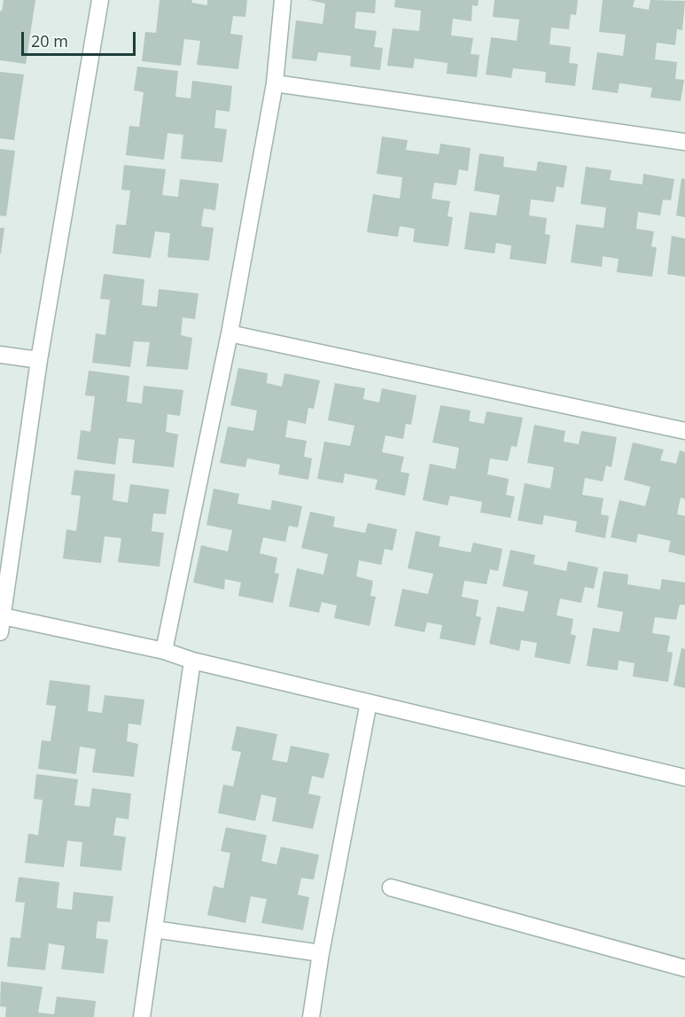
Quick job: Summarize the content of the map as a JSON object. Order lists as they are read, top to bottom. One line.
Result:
{"scale_bar":"20 m"}
